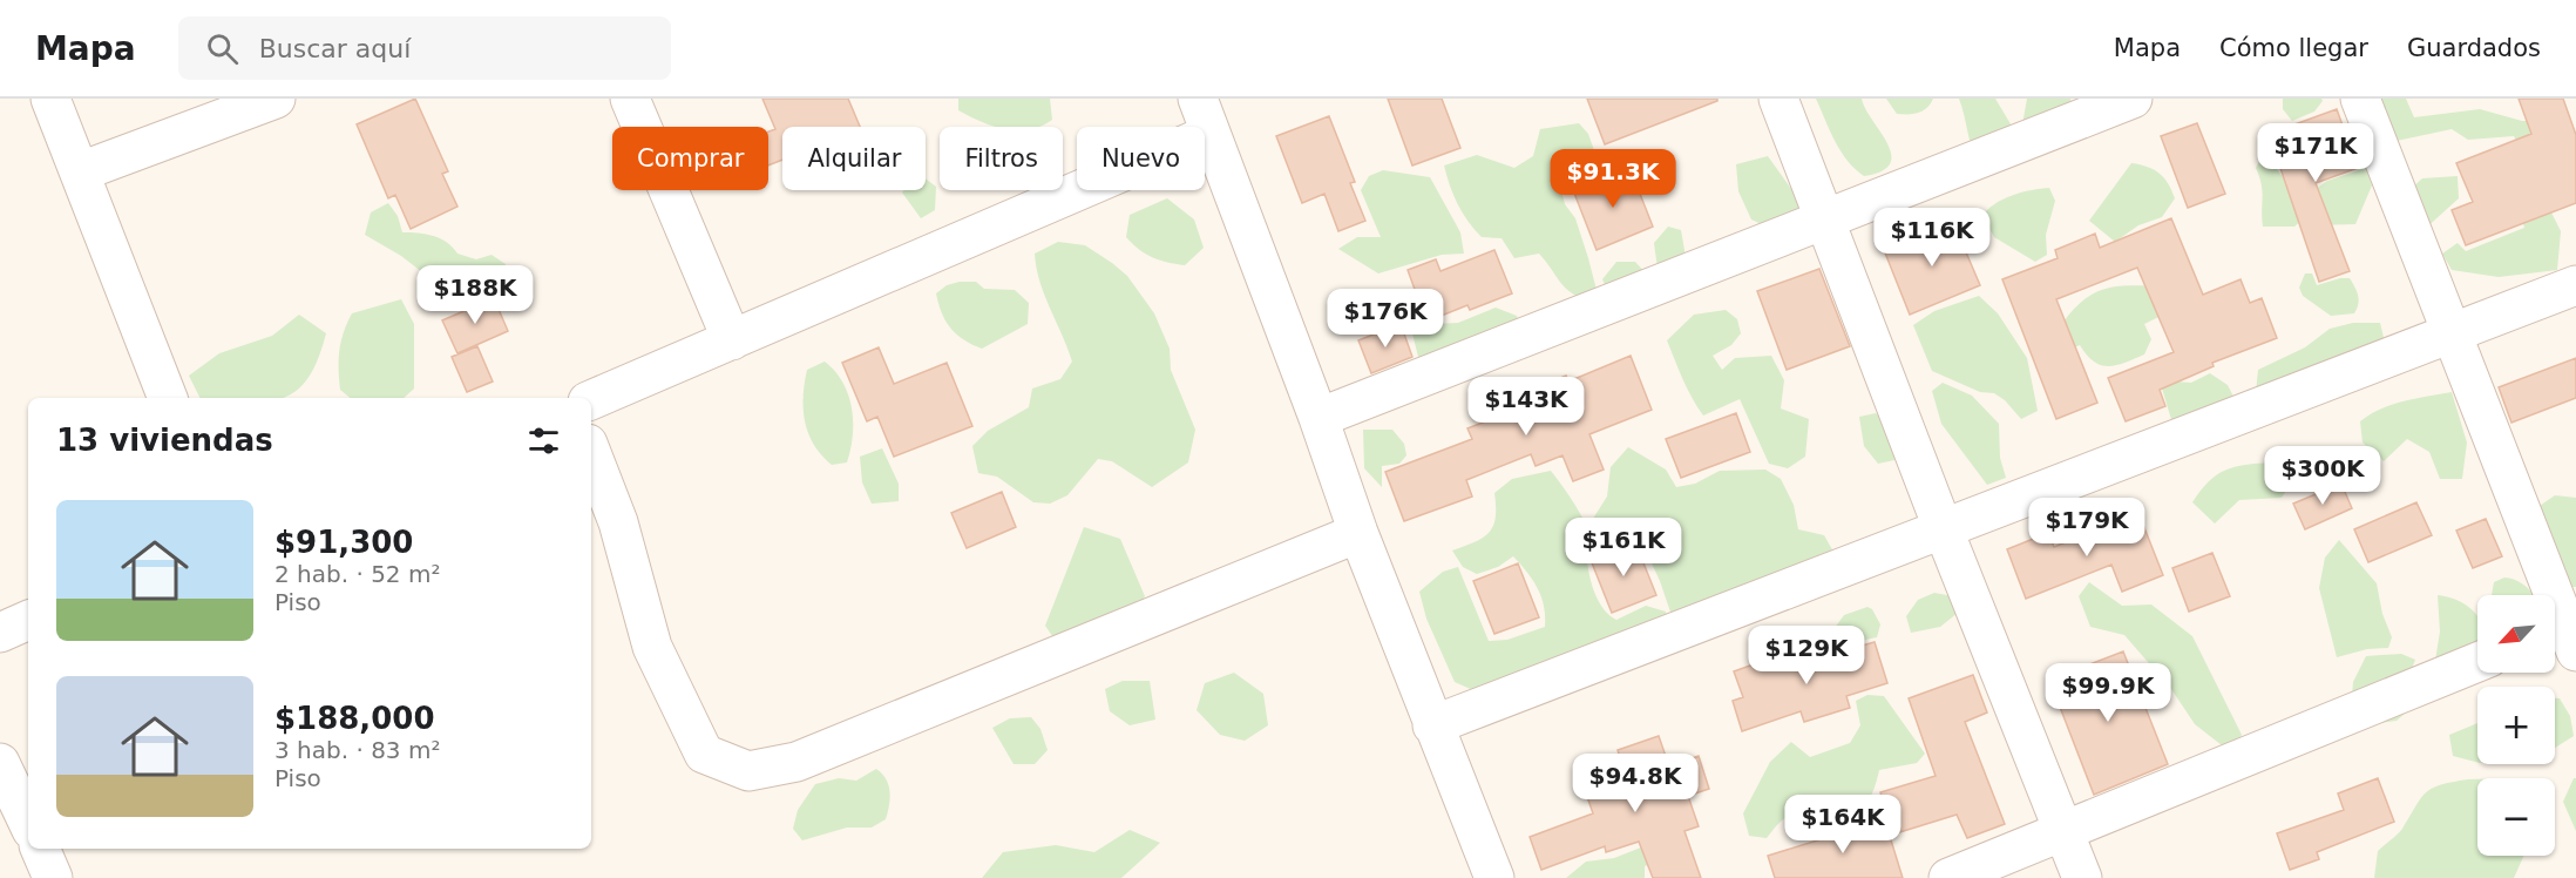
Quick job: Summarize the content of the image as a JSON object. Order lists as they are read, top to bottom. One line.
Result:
{"north":"bottom left","page":{"header":"Mapa","search":"Buscar aquí","nav":["Mapa","Cómo llegar","Guardados"],"price":["$171K","$91.3K","$116K","$188K","$176K","$143K","$300K","$179K","$161K","$129K","$99.9K","$94.8K","$164K"],"chip":["Comprar","Alquilar","Filtros","Nuevo"],"heading":"13 viviendas","list":[{"name":"$91,300","note":"2 hab. · 52 m² · Piso"},{"name":"$188,000","note":"3 hab. · 83 m² · Piso"}],"map_buttons":["+","−"]}}
